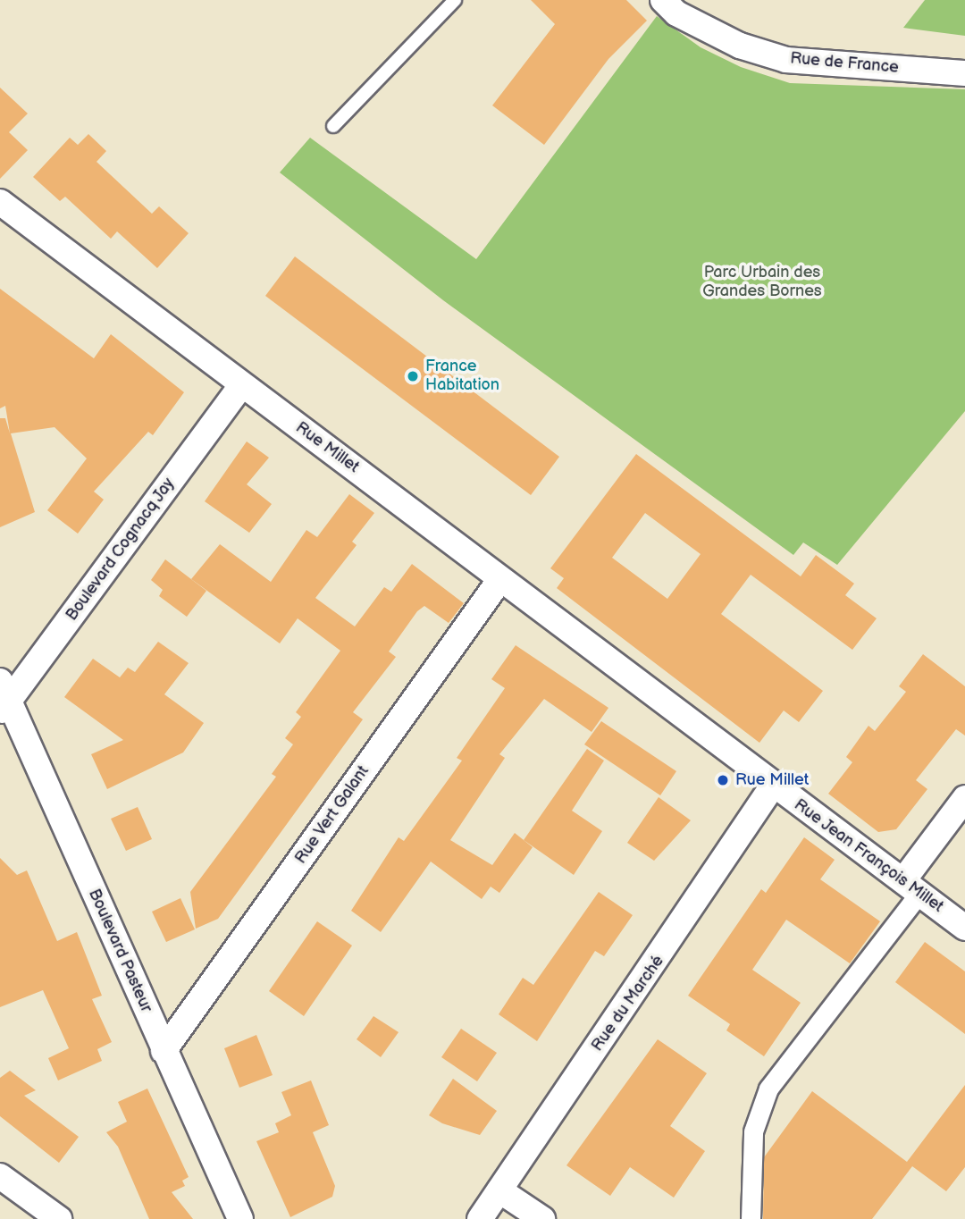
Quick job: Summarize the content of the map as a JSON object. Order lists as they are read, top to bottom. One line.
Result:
{"streets":{"street":["Rue de France","Rue Millet","Boulevard Cognacq Jay","Rue Vert Galant","Rue Jean François Millet","Boulevard Pasteur","Rue du Marché"]},"crossings":[["Rue Millet","Boulevard Cognacq Jay"],["Rue Millet","Rue Vert Galant"],["Rue Millet","Rue Jean François Millet"],["Rue Millet","Rue du Marché"],["Boulevard Cognacq Jay","Boulevard Pasteur"],["Rue Vert Galant","Boulevard Pasteur"],["Rue Jean François Millet","Rue du Marché"]],"parks":["Parc Urbain des Grandes Bornes"],"places":["France Habitation","Rue Millet"]}
